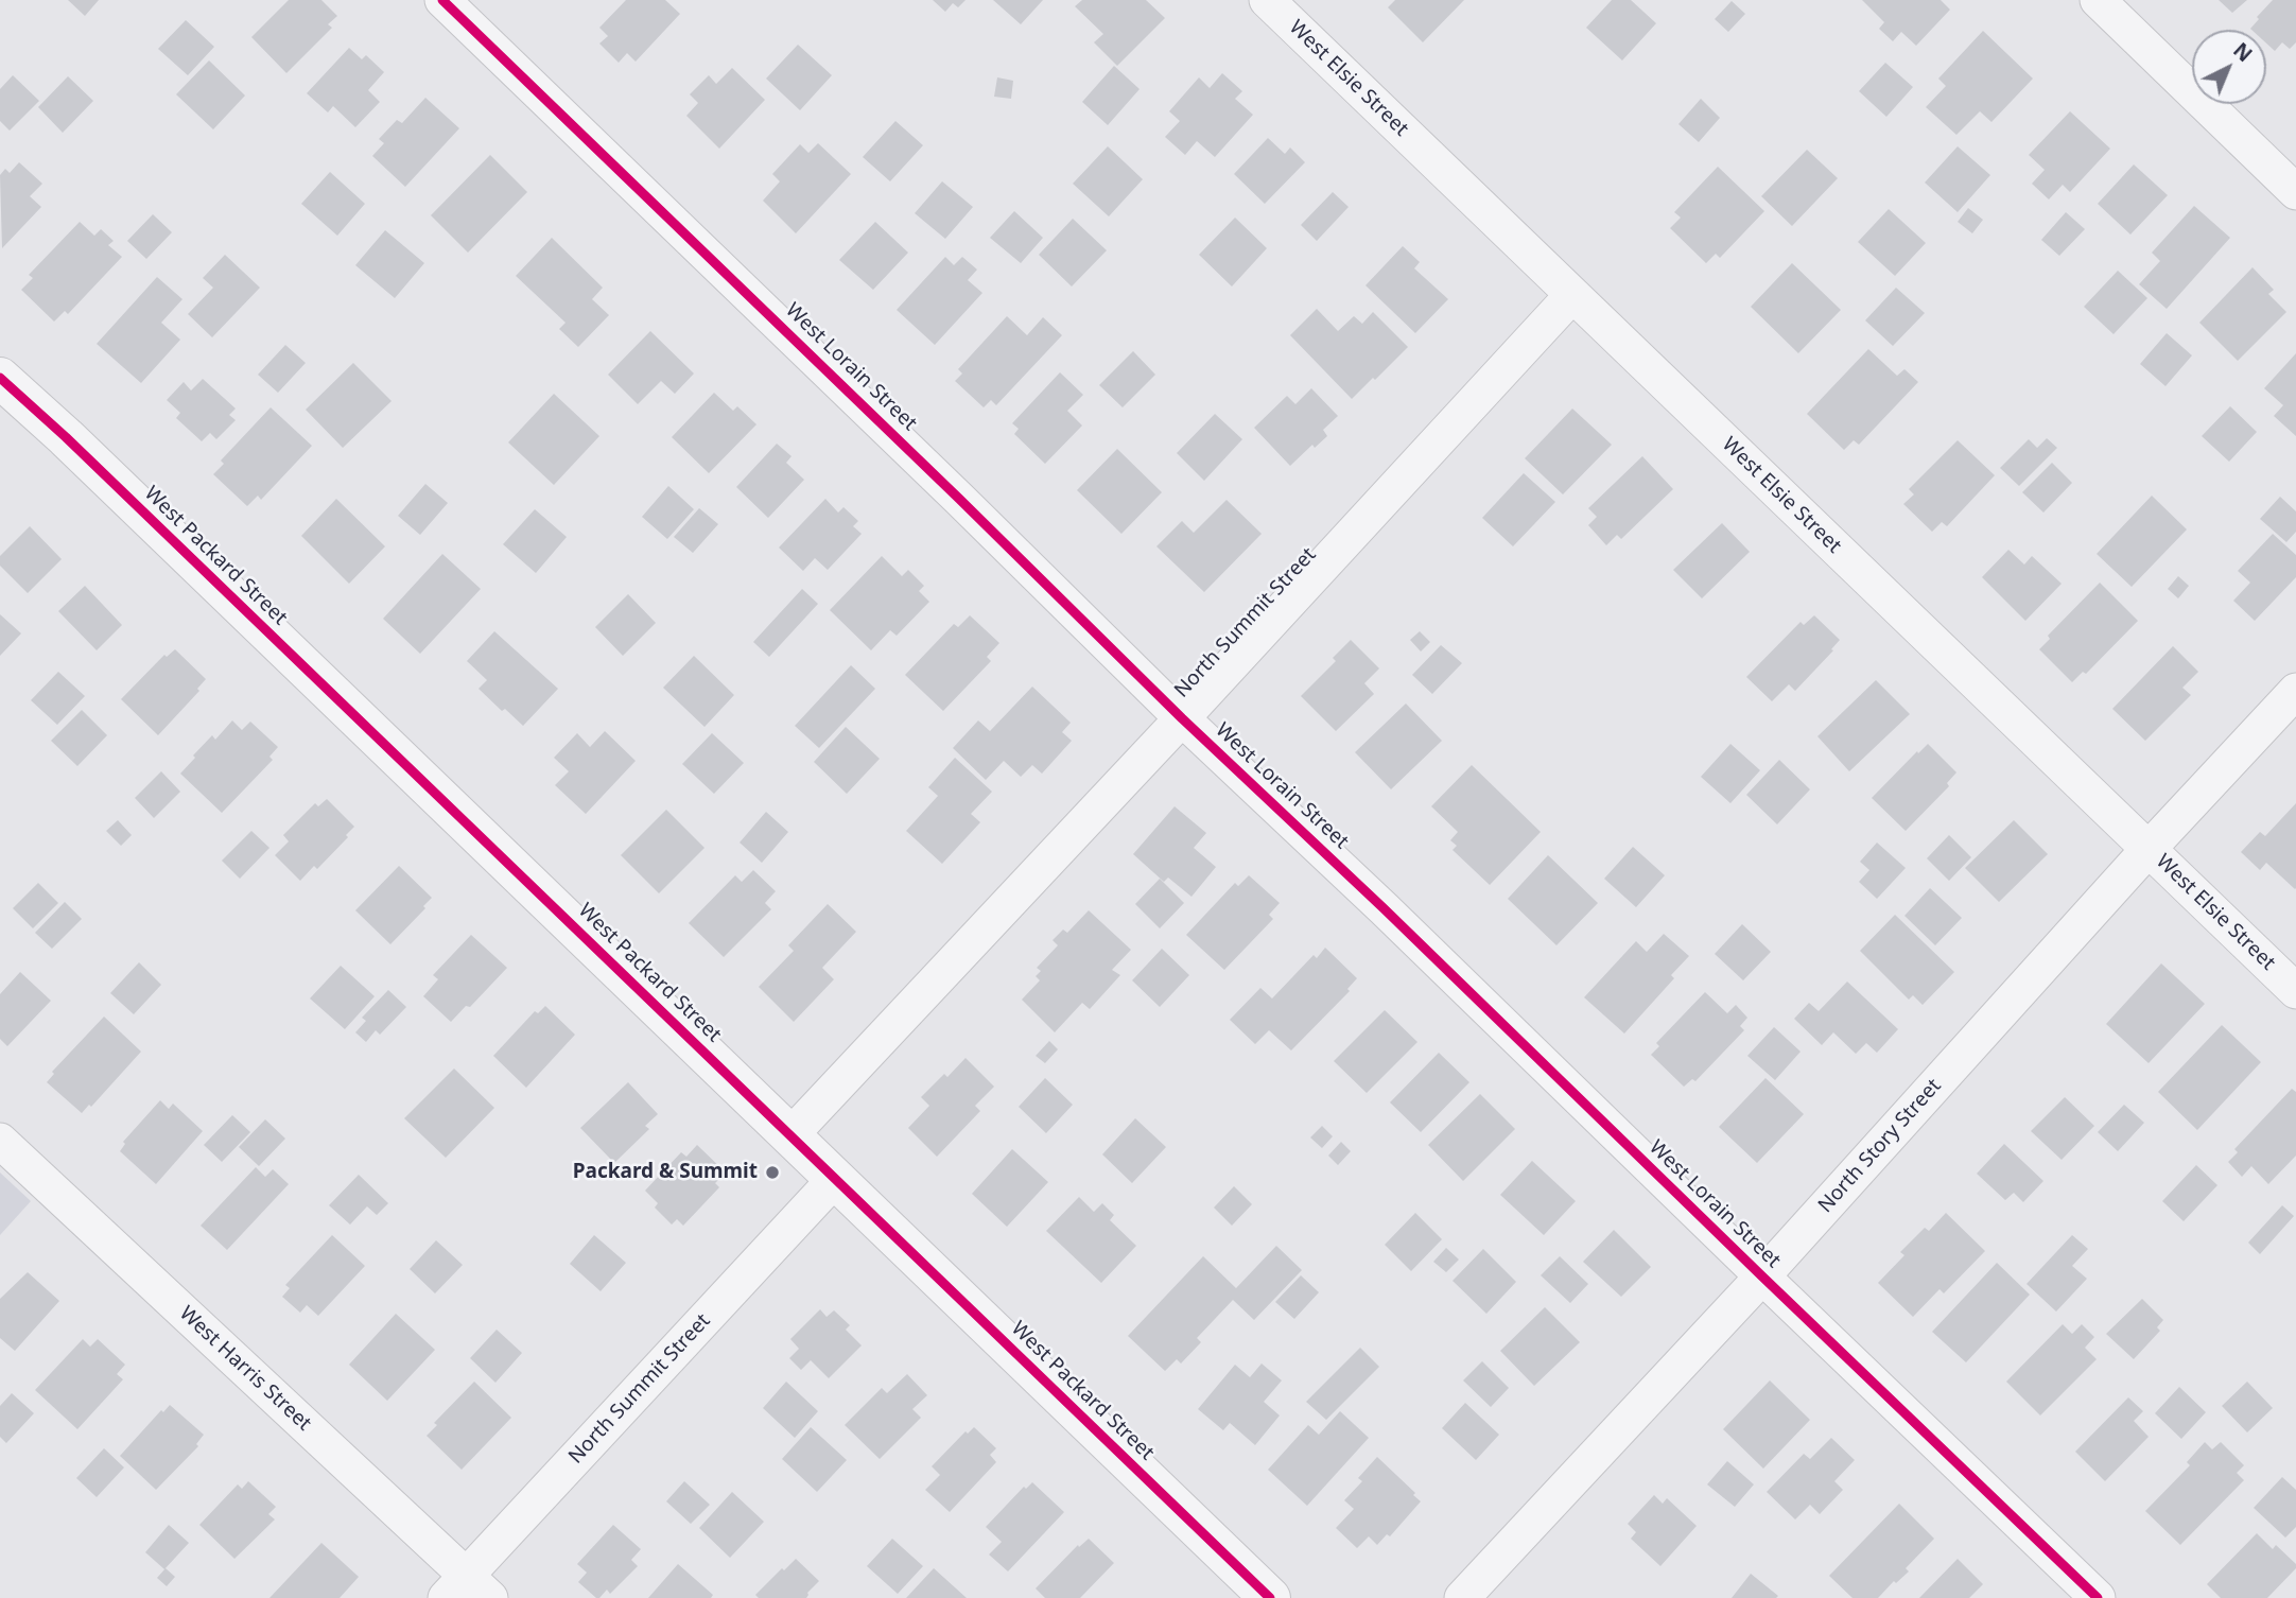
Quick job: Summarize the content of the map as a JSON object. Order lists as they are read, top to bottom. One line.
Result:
{"streets":{"street":["West Elsie Street","West Lorain Street","West Packard Street","North Summit Street","North Story Street","West Harris Street"]},"crossings":[["West Elsie Street","North Summit Street"],["West Elsie Street","North Story Street"],["West Lorain Street","North Summit Street"],["West Lorain Street","North Story Street"],["West Packard Street","North Summit Street"],["North Summit Street","West Harris Street"]],"places":["Packard & Summit"],"north":"top right"}
